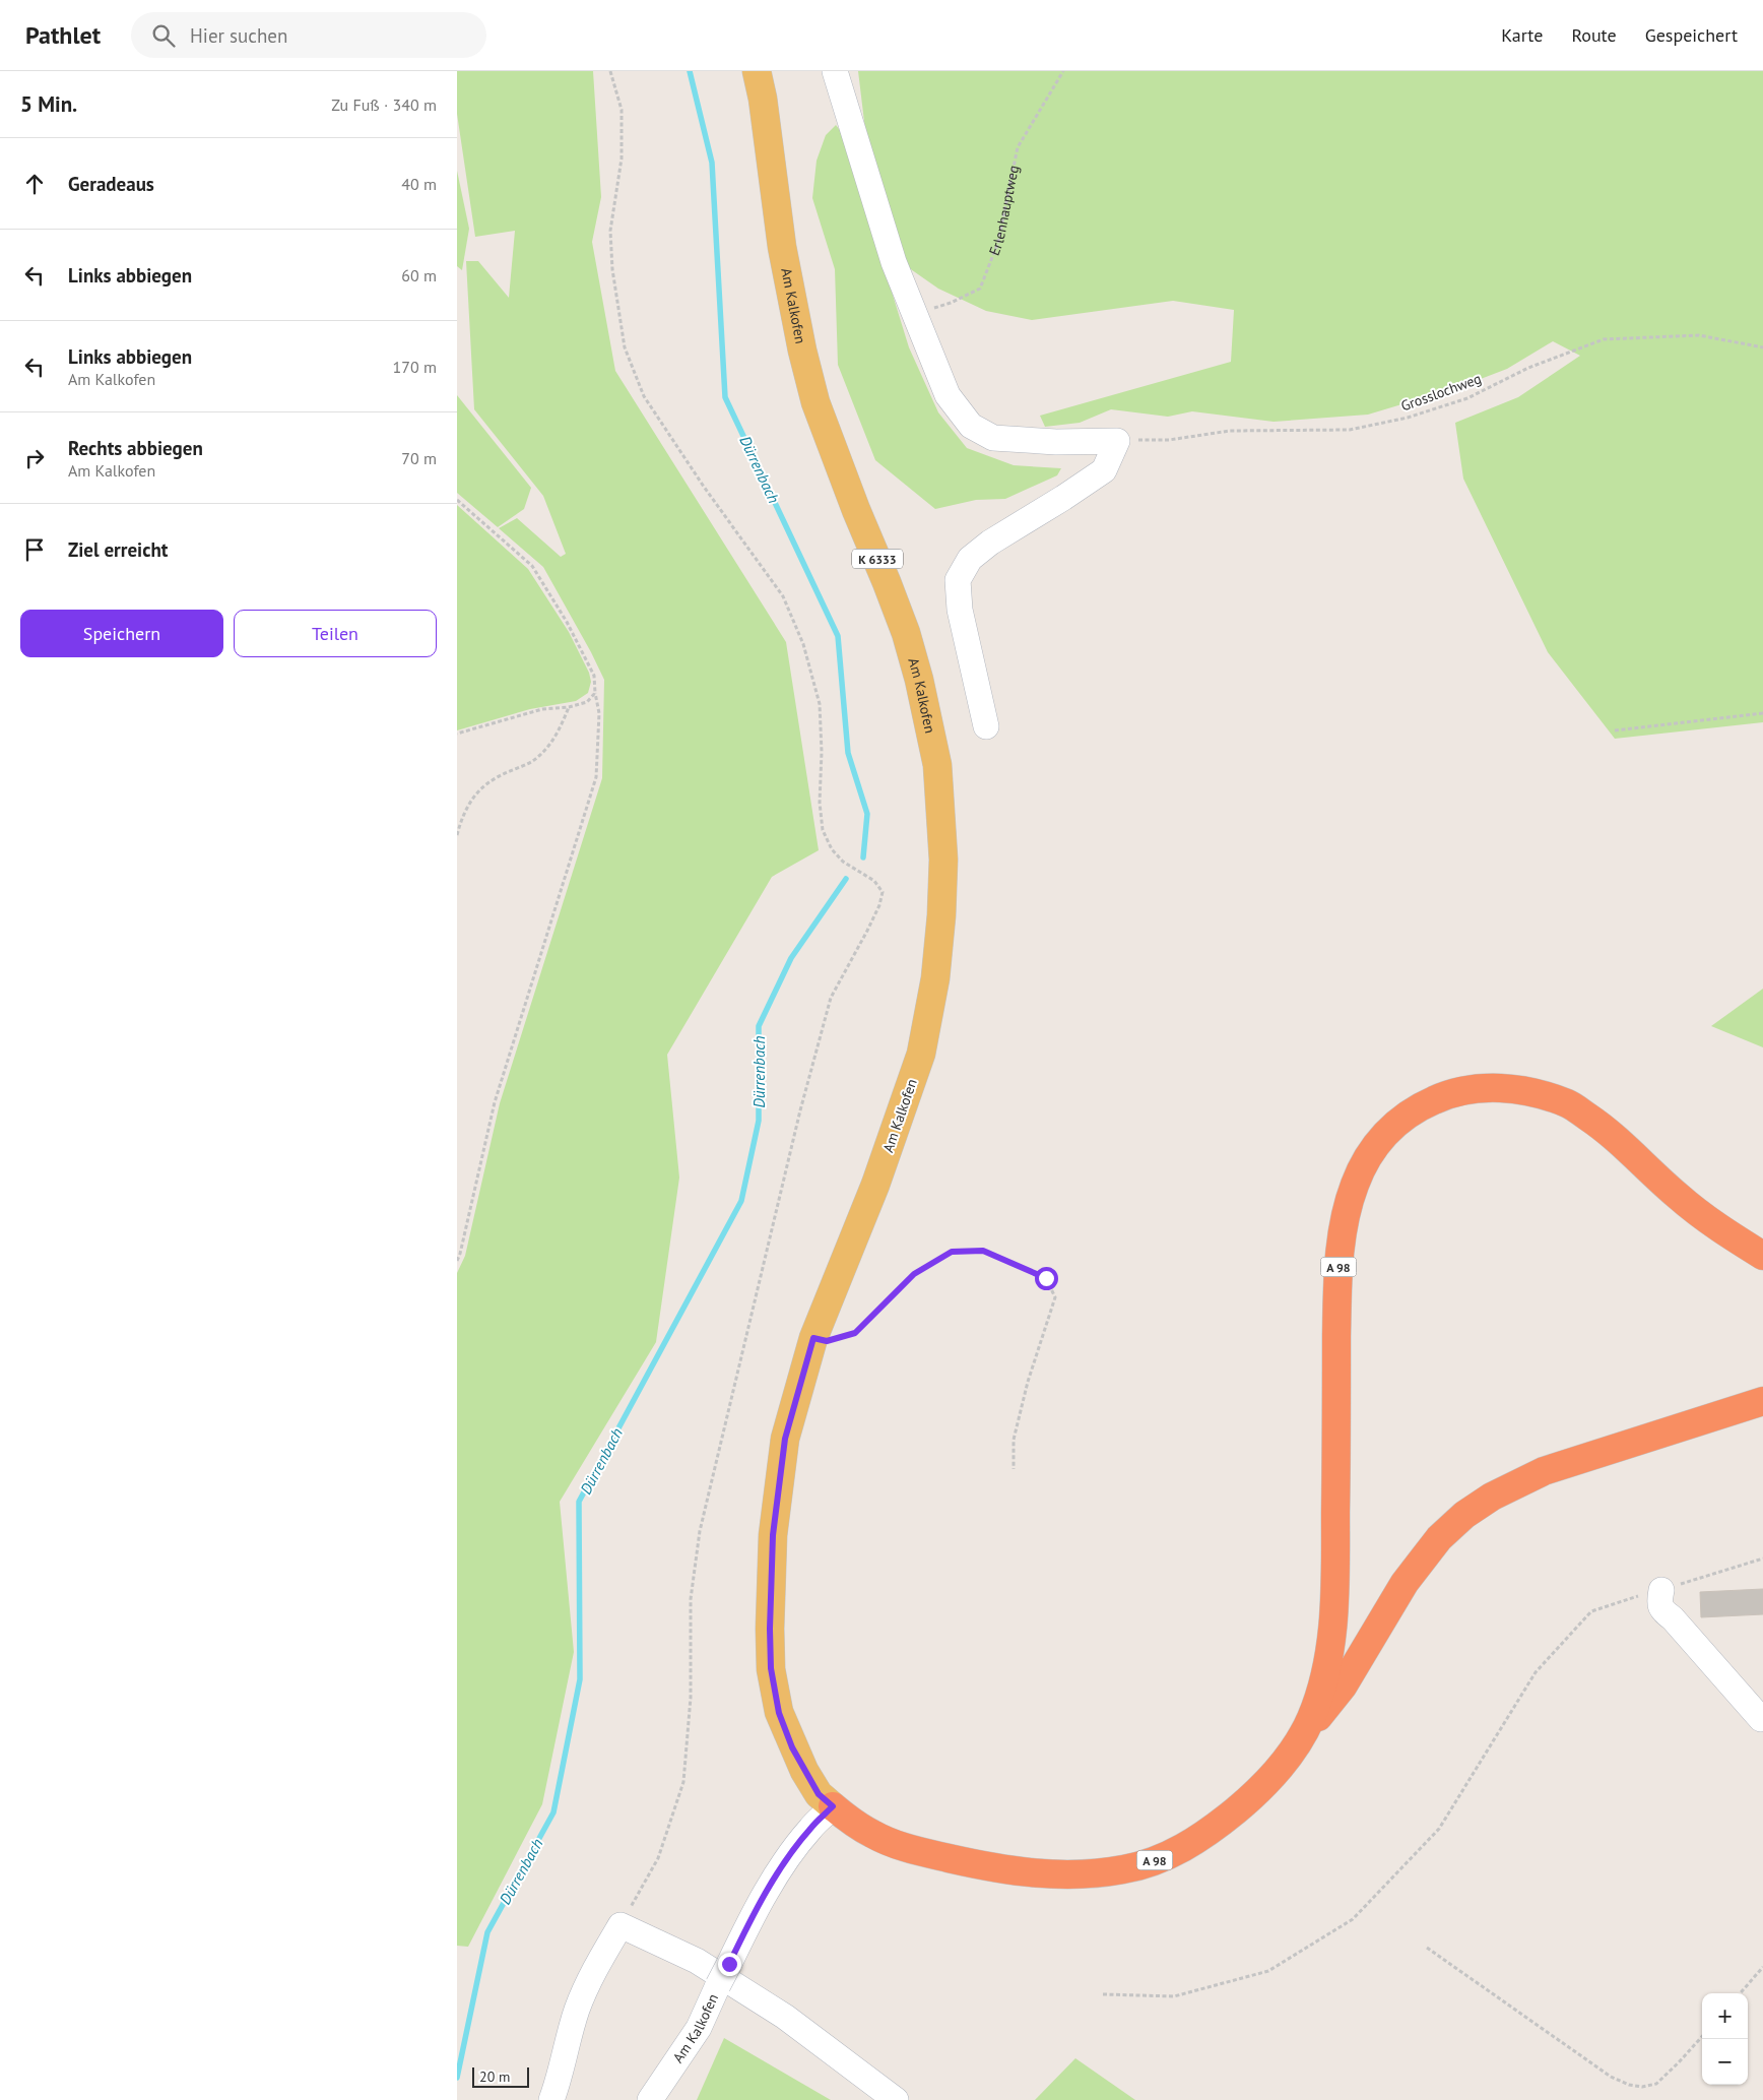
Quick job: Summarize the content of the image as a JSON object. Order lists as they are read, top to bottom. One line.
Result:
{"streets":{"highway":["A 98"],"main road":["Am Kalkofen","K 6333"],"path":["Erlenhauptweg","Grosslochweg"]},"crossings":[["Am Kalkofen","A 98"]],"water":["Dürrenbach"],"scale_bar":"20 m","page":{"header":"Pathlet","search":"Hier suchen","nav":["Karte","Route","Gespeichert"],"heading":["5 Min.","Zu Fuß · 340 m"],"list":[["Geradeaus","40 m"],["Links abbiegen","60 m"],["Links abbiegen","Am Kalkofen","170 m"],["Rechts abbiegen","Am Kalkofen","70 m"],"Ziel erreicht"],"buttons":["Speichern","Teilen"],"map_buttons":["+","−"],"scale":"20 m"}}
